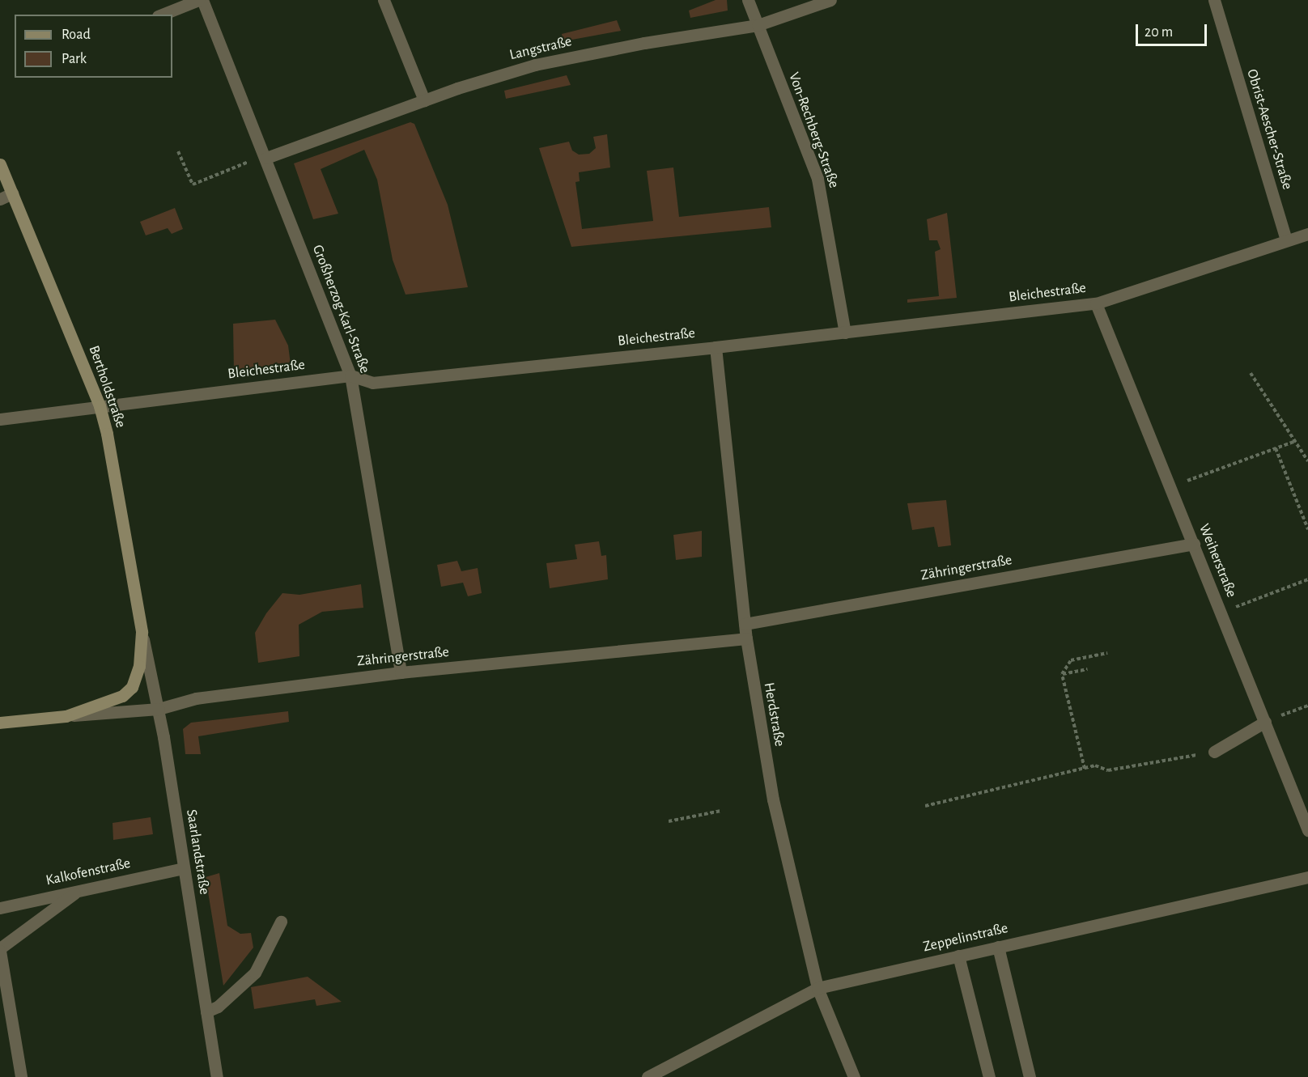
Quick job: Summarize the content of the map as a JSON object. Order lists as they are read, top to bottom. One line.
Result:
{"streets":{"main road":["Bertholdstraße","Zähringerstraße"],"street":["Langstraße","Obrist-Aescher-Straße","Von-Rechberg-Straße","Bleichestraße","Großherzog-Karl-Straße","Weiherstraße","Herdstraße","Saarlandstraße","Kalkofenstraße","Zeppelinstraße"]},"crossings":[["Langstraße","Von-Rechberg-Straße"],["Langstraße","Großherzog-Karl-Straße"],["Obrist-Aescher-Straße","Bleichestraße"],["Von-Rechberg-Straße","Bleichestraße"],["Bleichestraße","Großherzog-Karl-Straße"],["Bleichestraße","Bertholdstraße"],["Bleichestraße","Weiherstraße"],["Bleichestraße","Herdstraße"],["Großherzog-Karl-Straße","Zähringerstraße"],["Bertholdstraße","Zähringerstraße"],["Bertholdstraße","Saarlandstraße"],["Weiherstraße","Zähringerstraße"],["Zähringerstraße","Herdstraße"],["Zähringerstraße","Saarlandstraße"],["Herdstraße","Zeppelinstraße"],["Saarlandstraße","Kalkofenstraße"]],"legend":["Road","Park"],"scale_bar":"20 m"}
